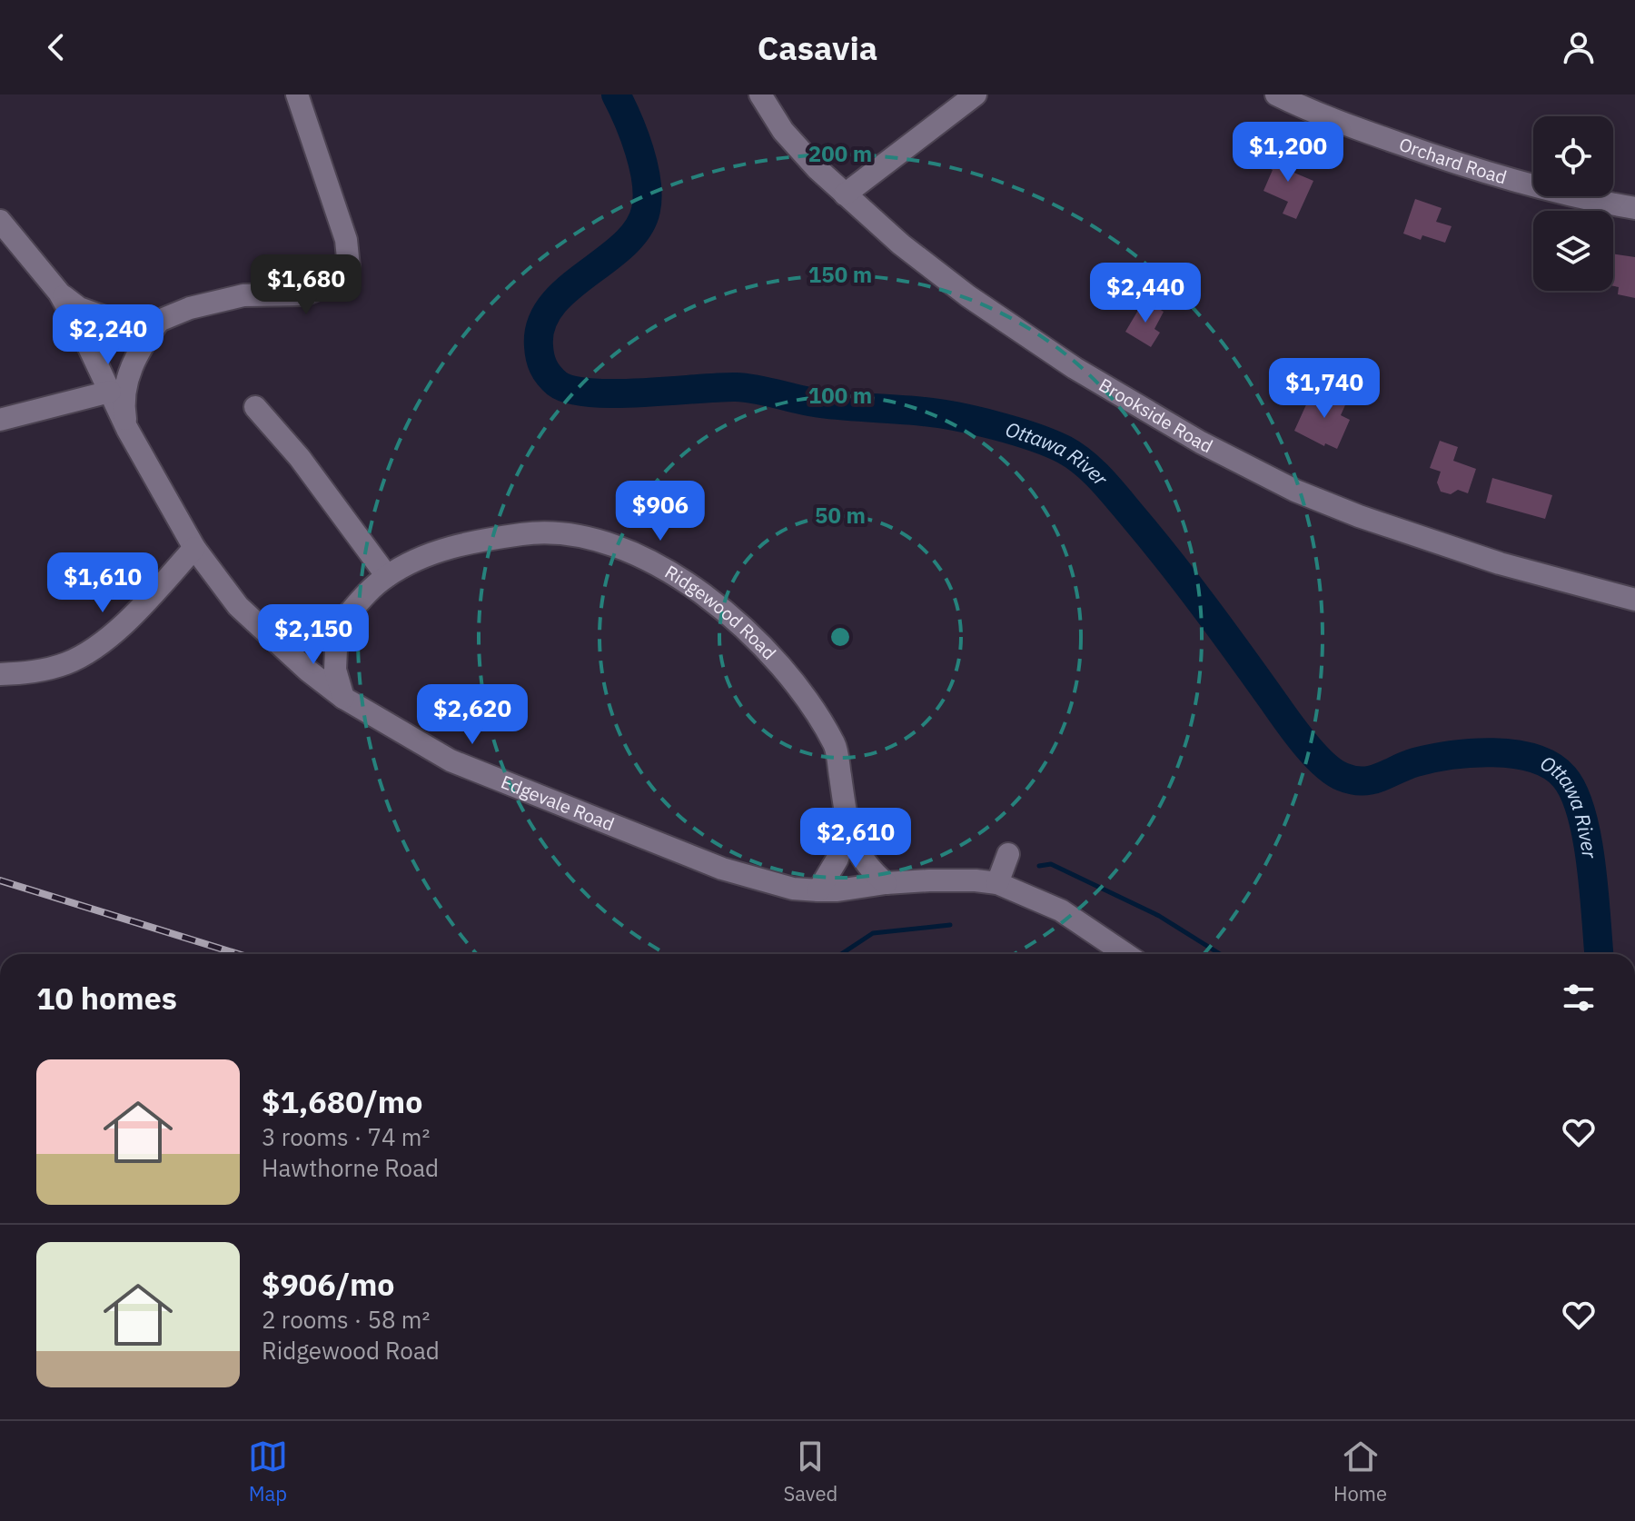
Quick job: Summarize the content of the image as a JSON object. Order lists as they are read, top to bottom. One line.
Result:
{"streets":{"street":["Orchard Road","Brookside Road","Ridgewood Road","Edgevale Road"]},"crossings":[["Ridgewood Road","Edgevale Road"]],"water":["Ottawa River"],"page":{"header":"Casavia","price":["$1,200","$1,680","$2,440","$2,240","$1,740","$906","$1,610","$2,150","$2,620","$2,610"],"heading":"10 homes","list":[{"name":"$1,680/mo","note":"3 rooms · 74 m² · Hawthorne Road"},{"name":"$906/mo","note":"2 rooms · 58 m² · Ridgewood Road"}],"tabs":["Map","Saved","Home"]},"rings":["200 m","150 m","100 m","50 m"]}
